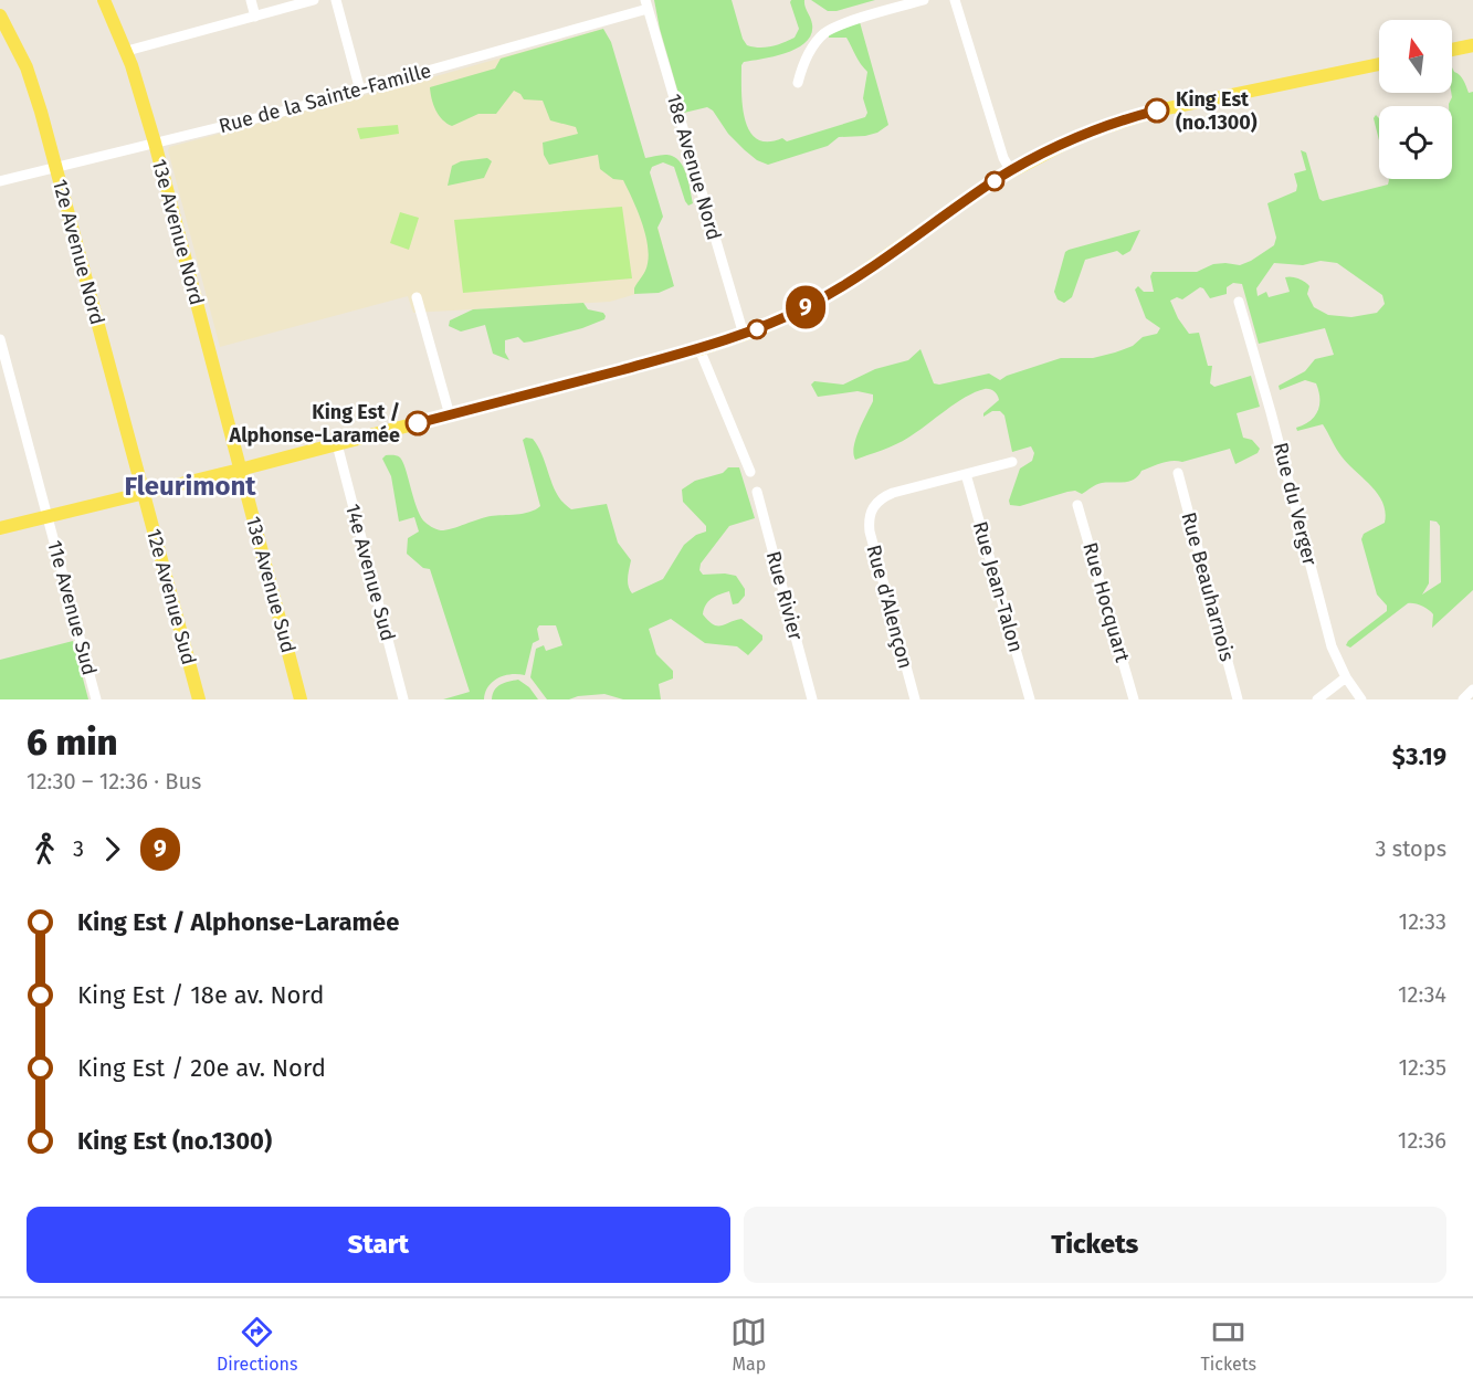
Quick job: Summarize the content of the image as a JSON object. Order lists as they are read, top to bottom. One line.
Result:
{"streets":{"main road":["13e Avenue Nord","12e Avenue Nord","13e Avenue Sud","12e Avenue Sud"],"street":["Rue de la Sainte-Famille","18e Avenue Nord","Rue du Verger","14e Avenue Sud","Rue Jean-Talon","Rue Beauharnois","Rue Rivier","Rue Hocquart","Rue d'Alençon","11e Avenue Sud"]},"crossings":[["Rue de la Sainte-Famille","18e Avenue Nord"],["Rue de la Sainte-Famille","13e Avenue Nord"],["Rue de la Sainte-Famille","12e Avenue Nord"],["13e Avenue Nord","13e Avenue Sud"],["12e Avenue Nord","12e Avenue Sud"],["Rue Jean-Talon","Rue d'Alençon"]],"districts":["Fleurimont"],"places":["King Est (no.1300)","King Est / Alphonse-Laramée"],"lines":["bus line 9"],"north":"top","page":{"on_map":"9","heading":["6 min","12:30 – 12:36 · Bus","$3.19"],"legs":["3","9","3 stops"],"list":[{"name":"King Est / Alphonse-Laramée","value":"12:33"},{"name":"King Est / 18e av. Nord","value":"12:34"},{"name":"King Est / 20e av. Nord","value":"12:35"},{"name":"King Est (no.1300)","value":"12:36"}],"buttons":["Start","Tickets"],"tabs":["Directions","Map","Tickets"]}}
